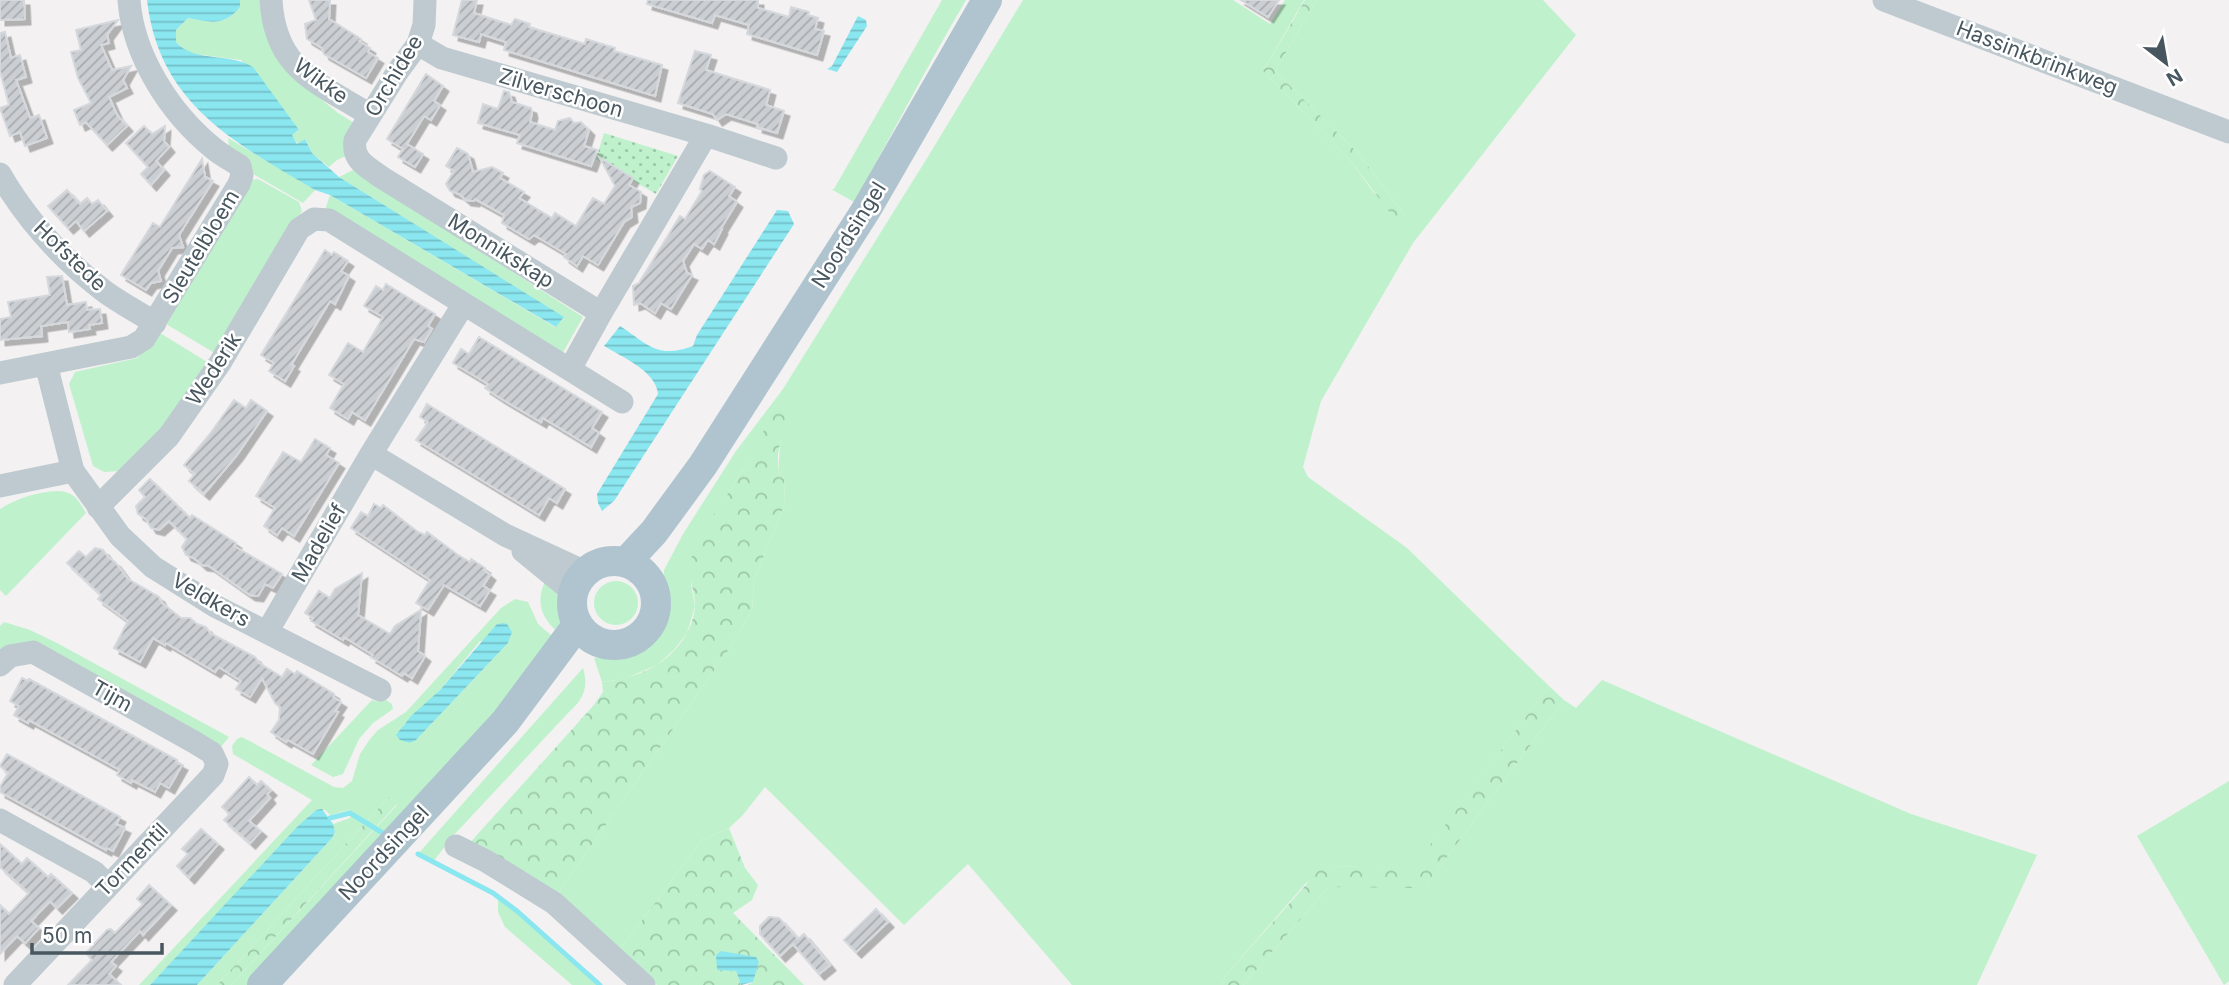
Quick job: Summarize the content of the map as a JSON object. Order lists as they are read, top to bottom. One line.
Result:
{"streets":{"main road":["Noordsingel"],"street":["Hassinkbrinkweg","Orchidee","Wikke","Zilverschoon","Sleutelbloem","Monnikskap","Hofstede","Wederik","Madelief","Veldkers","Tijm","Tormentil"]},"crossings":[["Orchidee","Wikke"],["Orchidee","Zilverschoon"],["Orchidee","Monnikskap"],["Sleutelbloem","Hofstede"],["Sleutelbloem","Veldkers"],["Wederik","Madelief"],["Wederik","Veldkers"],["Madelief","Veldkers"],["Tijm","Tormentil"]],"scale_bar":"50 m","north":"bottom right"}
